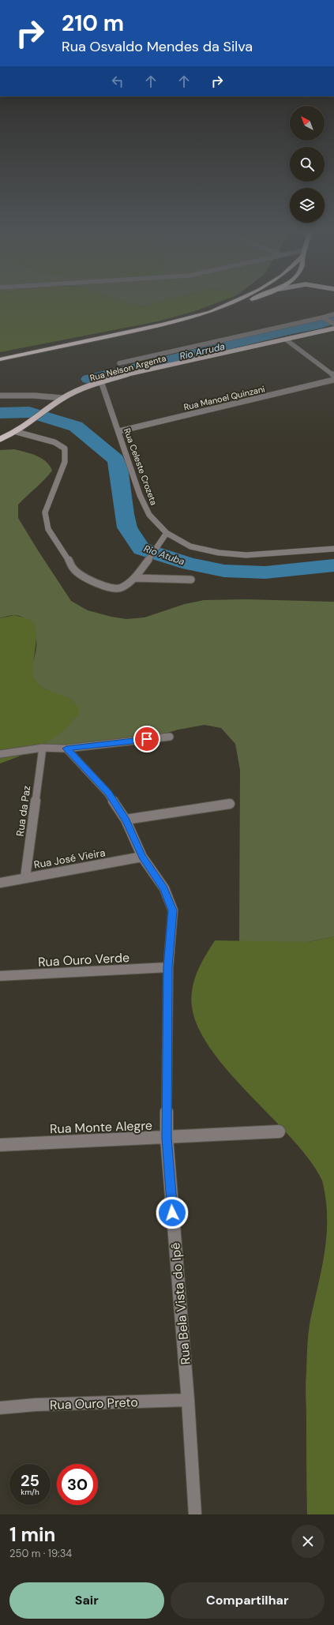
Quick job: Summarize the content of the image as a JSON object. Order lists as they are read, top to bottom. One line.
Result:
{"streets":{"main road":["Rua Nelson Argenta"],"street":["Rua Manoel Quinzani","Rua Celeste Crozeta","Rua da Paz","Rua José Vieira","Rua Ouro Verde","Rua Monte Alegre","Rua Bela Vista do Ipê","Rua Ouro Preto"]},"crossings":[["Rua Nelson Argenta","Rua Celeste Crozeta"],["Rua Manoel Quinzani","Rua Celeste Crozeta"],["Rua da Paz","Rua José Vieira"],["Rua José Vieira","Rua Bela Vista do Ipê"],["Rua Ouro Verde","Rua Bela Vista do Ipê"],["Rua Monte Alegre","Rua Bela Vista do Ipê"],["Rua Bela Vista do Ipê","Rua Ouro Preto"]],"water":["Rio Arruda","Rio Atuba"],"north":"top left","page":{"turn":["210 m","Rua Osvaldo Mendes da Silva"],"speed":"25 km/h","limit":"30","heading":["1 min","250 m · 19:34"],"buttons":["Sair","Compartilhar"]}}
